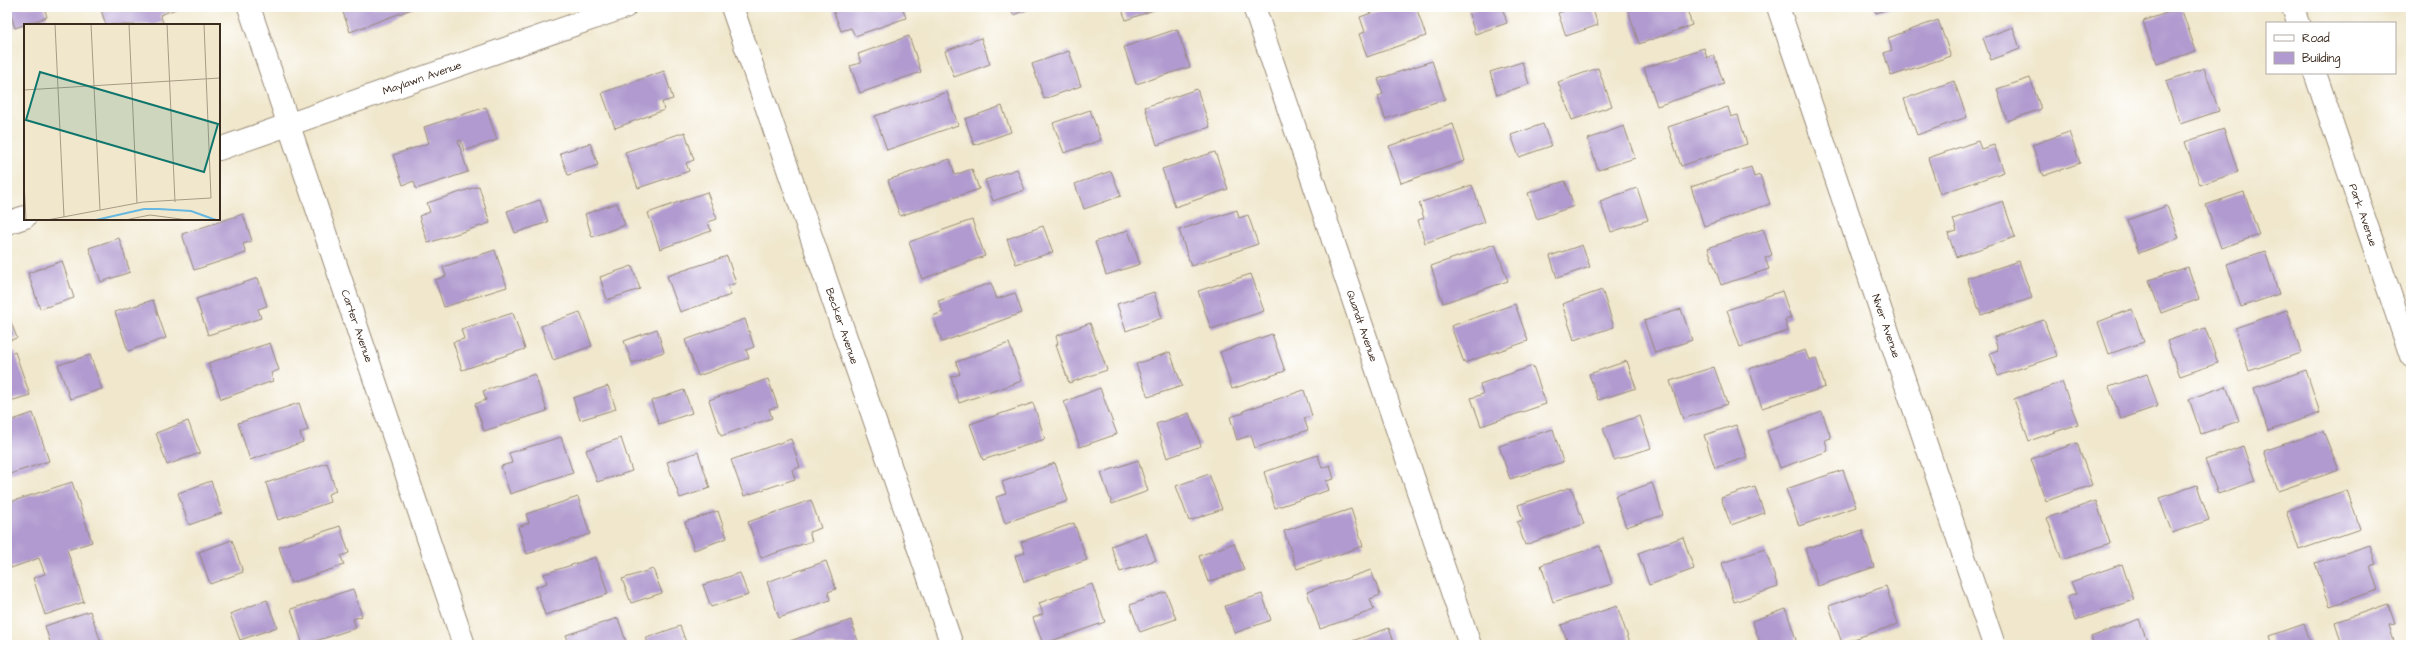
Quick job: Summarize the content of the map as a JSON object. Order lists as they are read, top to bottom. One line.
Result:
{"streets":{"street":["Maylawn Avenue","Park Avenue","Carter Avenue","Becker Avenue","Quandt Avenue","Niver Avenue"]},"crossings":[["Maylawn Avenue","Carter Avenue"]],"legend":["Road","Building"]}
